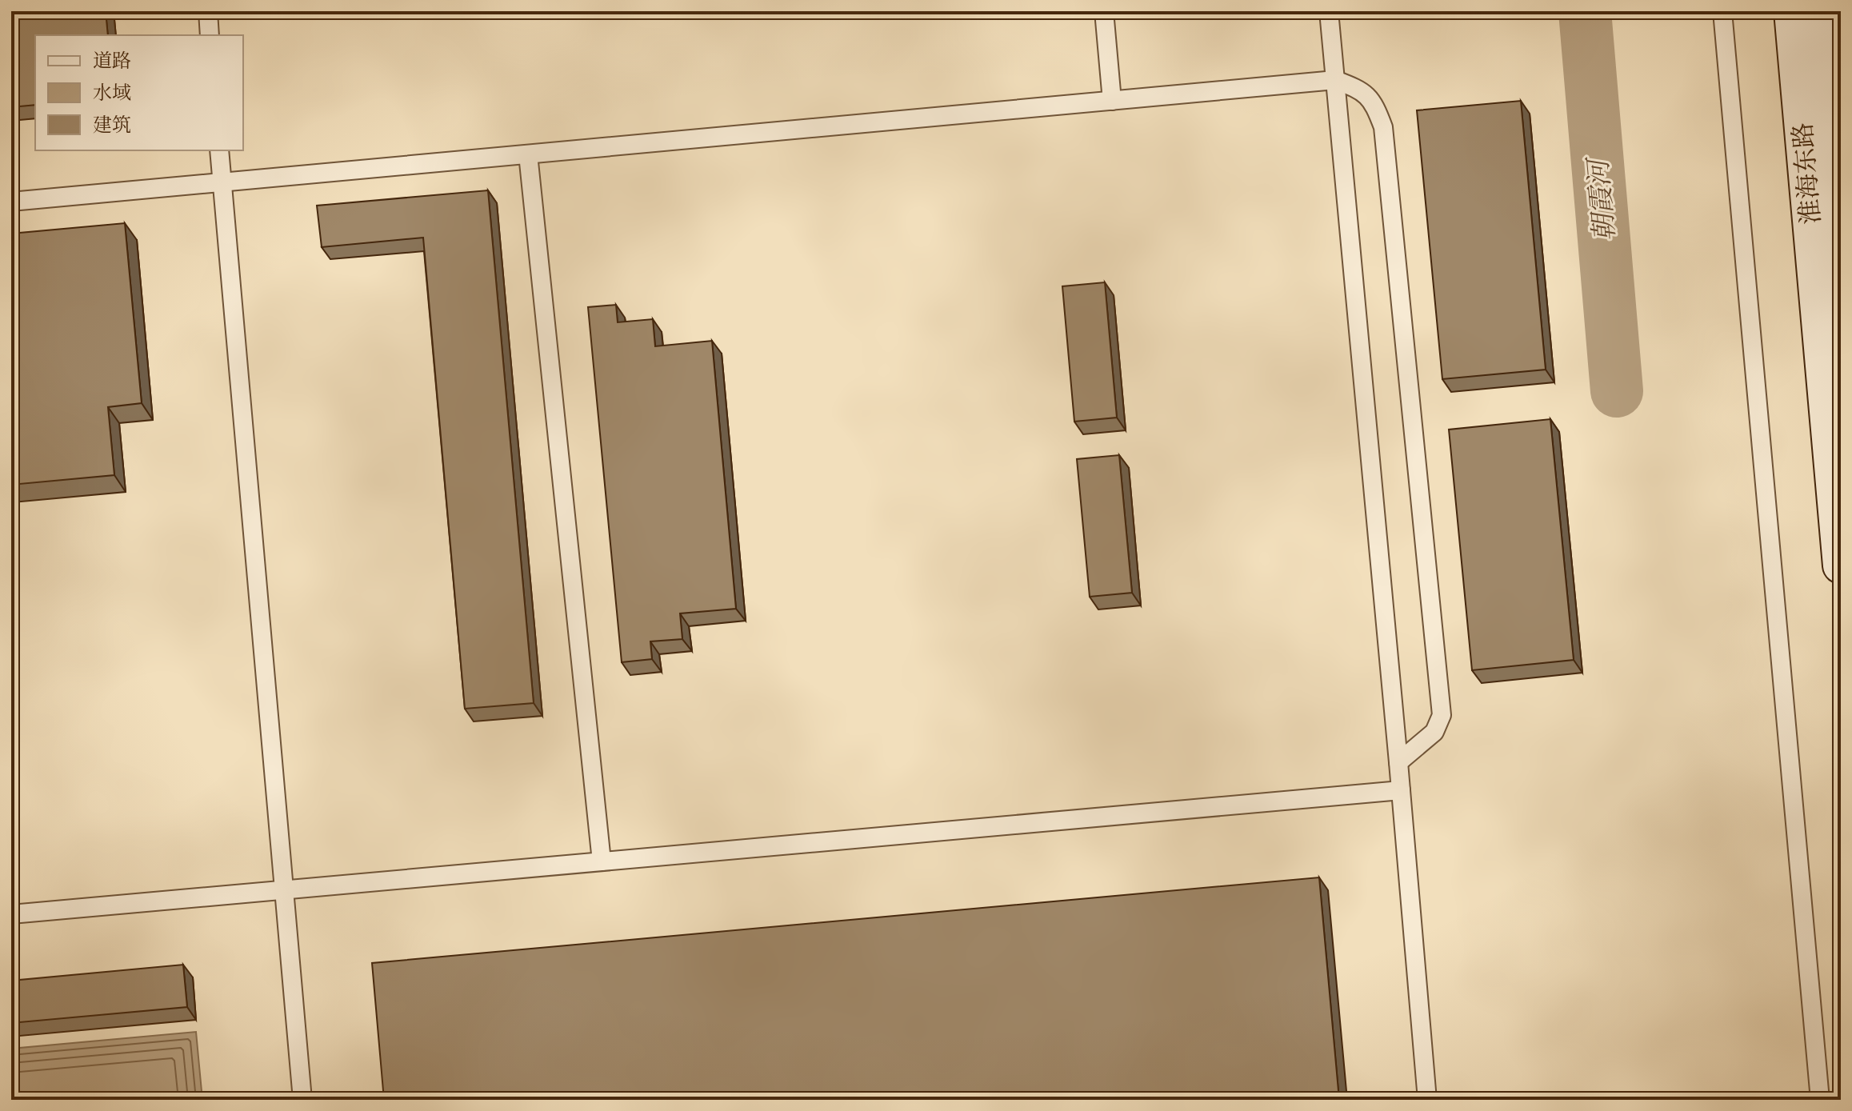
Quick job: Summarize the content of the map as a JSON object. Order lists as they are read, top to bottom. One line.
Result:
{"streets":{"main road":["淮海东路"]},"water":["朝霞河"],"legend":["道路","水域","建筑"]}
